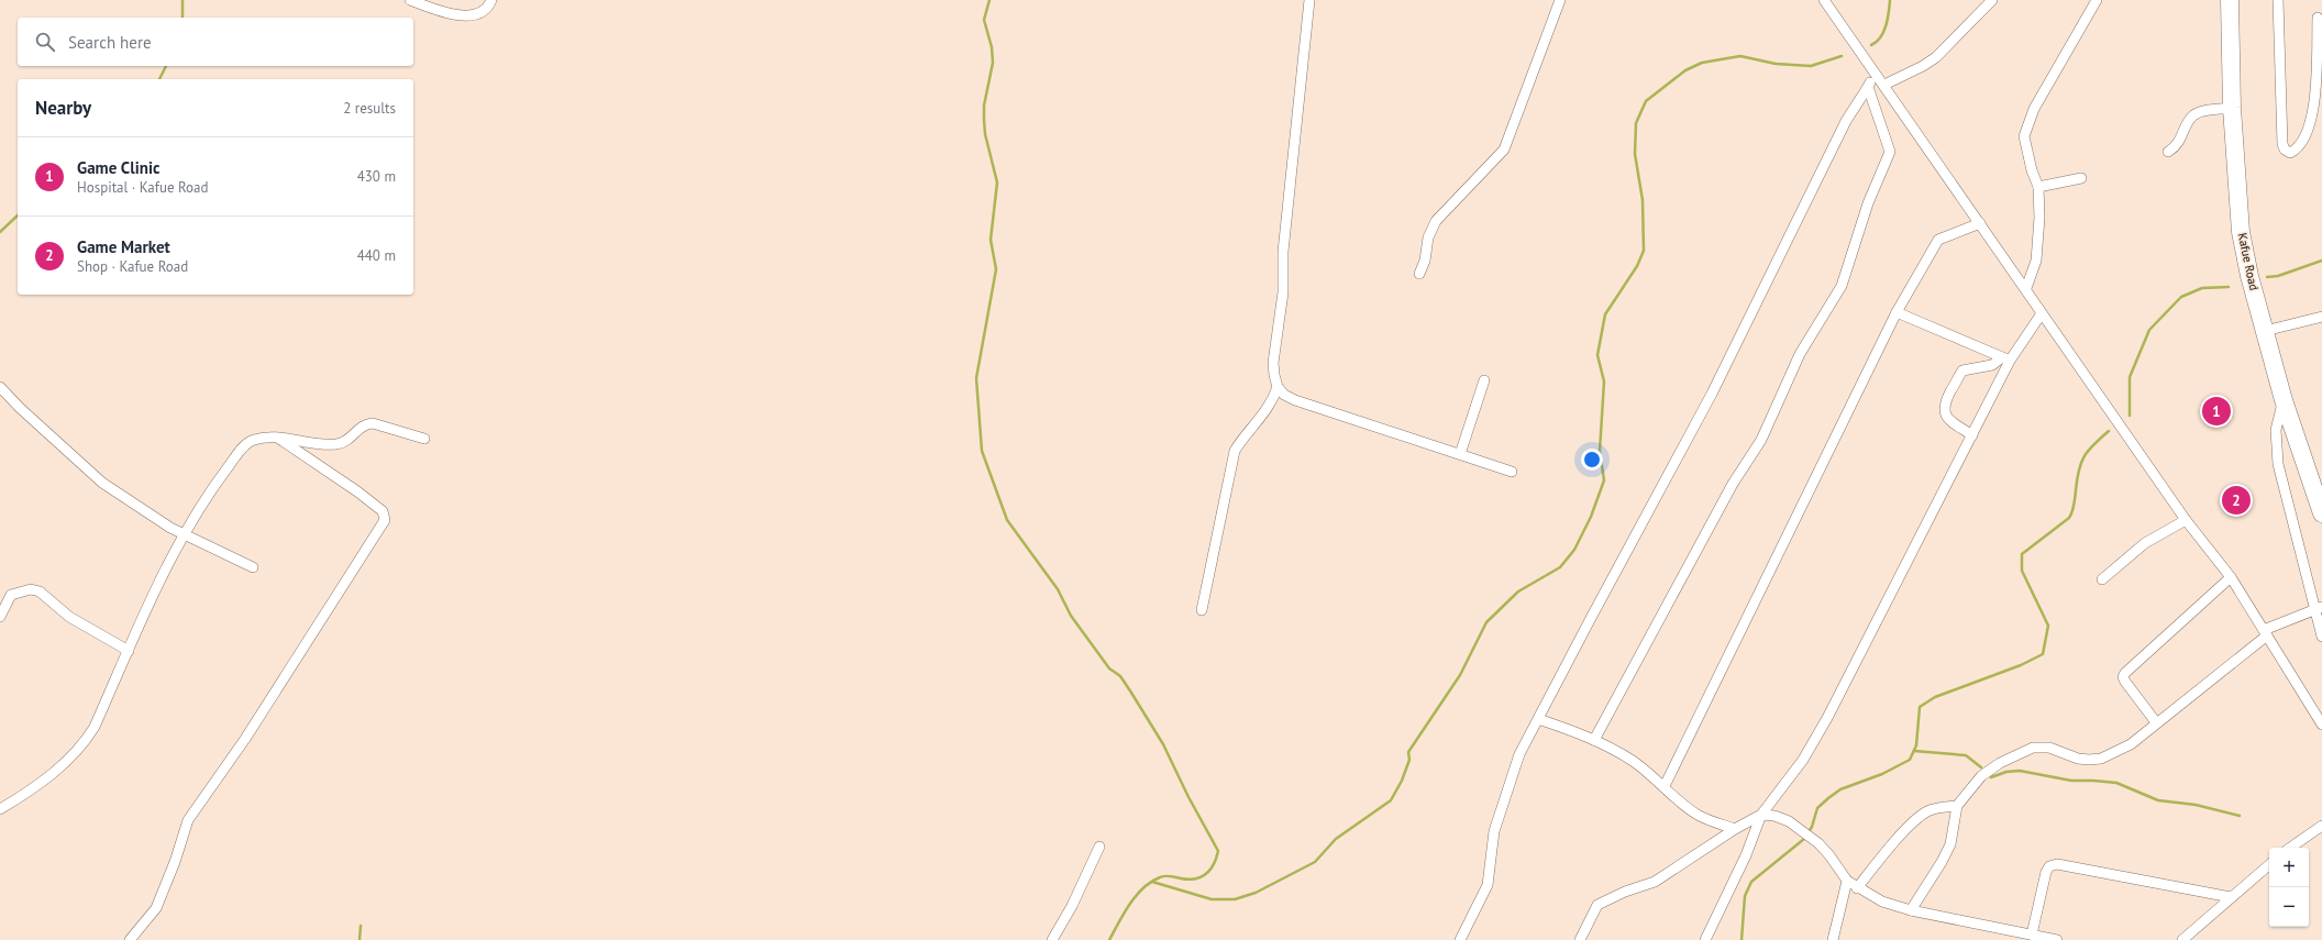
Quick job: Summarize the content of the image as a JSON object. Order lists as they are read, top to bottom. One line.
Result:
{"streets":{"highway":["Kafue Road"]},"page":{"search":"Search here","heading":["Nearby","2 results"],"list":[{"mark":"1","name":"Game Clinic","note":"Hospital · Kafue Road","value":"430 m"},{"mark":"2","name":"Game Market","note":"Shop · Kafue Road","value":"440 m"}],"pins":["1","2"],"map_buttons":["+","−"]}}
